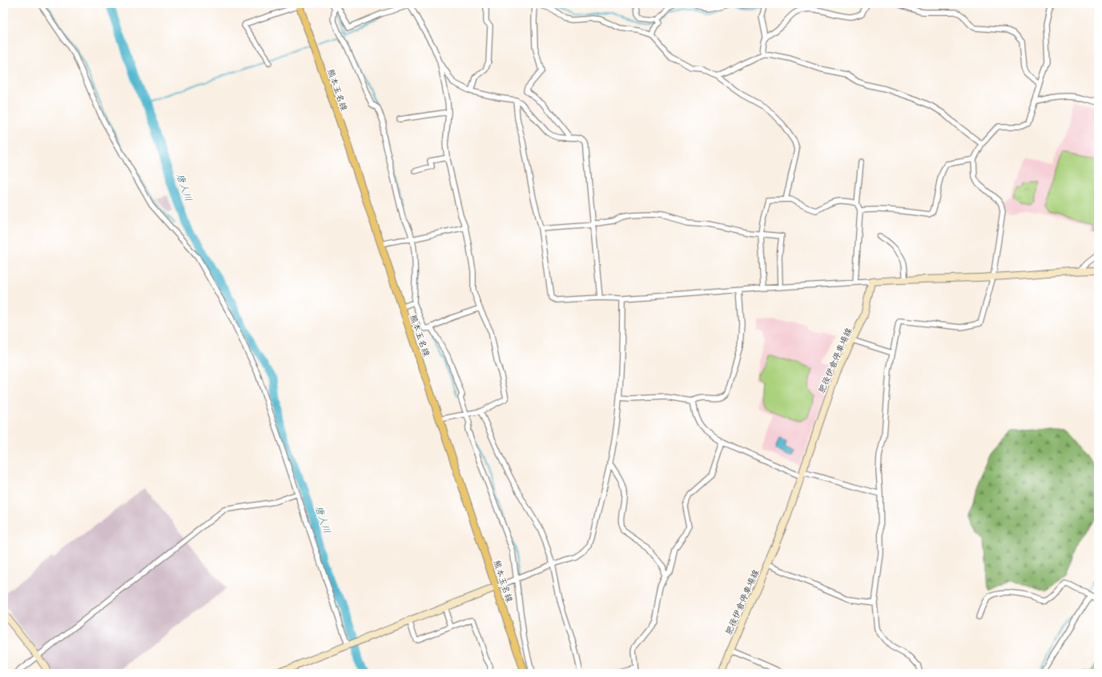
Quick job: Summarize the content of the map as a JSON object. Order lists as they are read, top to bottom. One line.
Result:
{"streets":{"main road":["熊本玉名線","肥後伊倉停車場線"]},"water":["唐人川"]}
